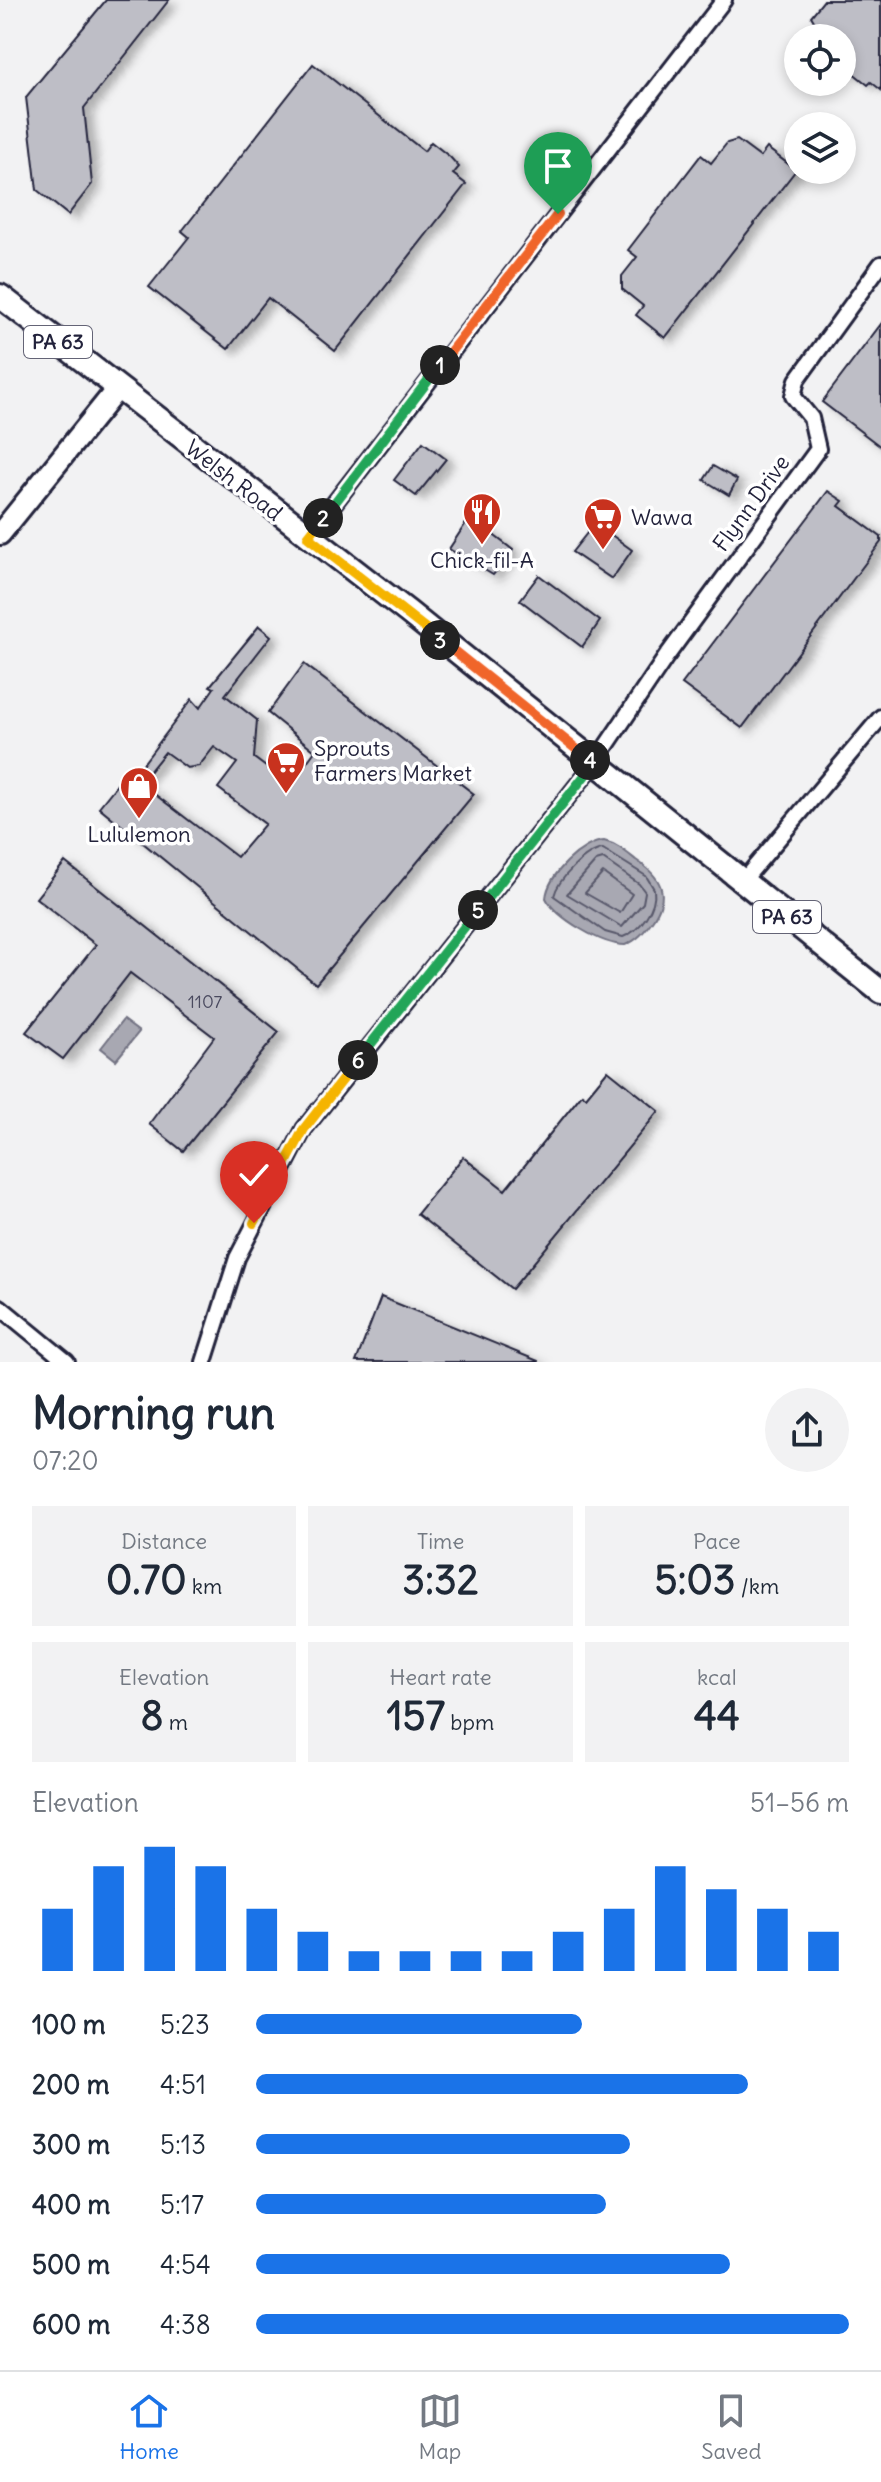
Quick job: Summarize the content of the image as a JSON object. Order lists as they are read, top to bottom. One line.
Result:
{"streets":{"main road":["PA 63","Welsh Road"],"street":["Flynn Drive"]},"crossings":[["Welsh Road","Flynn Drive"]],"places":{"restaurant":["Chick-fil-A"],"supermarket":["Wawa","Sprouts Farmers Market"],"shop":["Lululemon"]},"house_numbers":["1107"],"page":{"pins":["1","2","3","4","5","6"],"heading":["Morning run","07:20"],"stats":[["Distance","0.70 km"],["Time","3:32"],["Pace","5:03 /km"],["Elevation","8 m"],["Heart rate","157 bpm"],["kcal","44"]],"chart":["Elevation","51–56 m"],"list":[{"name":"100 m","note":"5:23"},{"name":"200 m","note":"4:51"},{"name":"300 m","note":"5:13"},{"name":"400 m","note":"5:17"},{"name":"500 m","note":"4:54"},{"name":"600 m","note":"4:38"}],"tabs":["Home","Map","Saved"]}}
